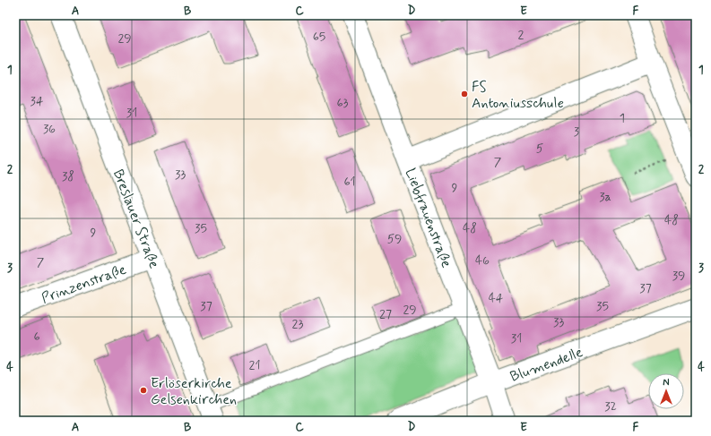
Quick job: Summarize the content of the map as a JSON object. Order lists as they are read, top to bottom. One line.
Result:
{"streets":{"street":["Liebfrauenstraße","Breslauer Straße","Prinzenstraße","Blumendelle"]},"crossings":[["Liebfrauenstraße","Blumendelle"],["Breslauer Straße","Prinzenstraße"]],"places":["FS Antoniusschule","Erlöserkirche Gelsenkirchen"],"house_numbers":["2","65","29","34","63","31","1","36","3","5","7","33","38","61","9","3a","48","35","48","9","59","46","7","39","37","44","37","35","29","27","33","23","6","31","21","32"],"north":"top","grid":{"columns":["A","B","C","D","E","F"],"rows":["1","2","3","4"]}}
